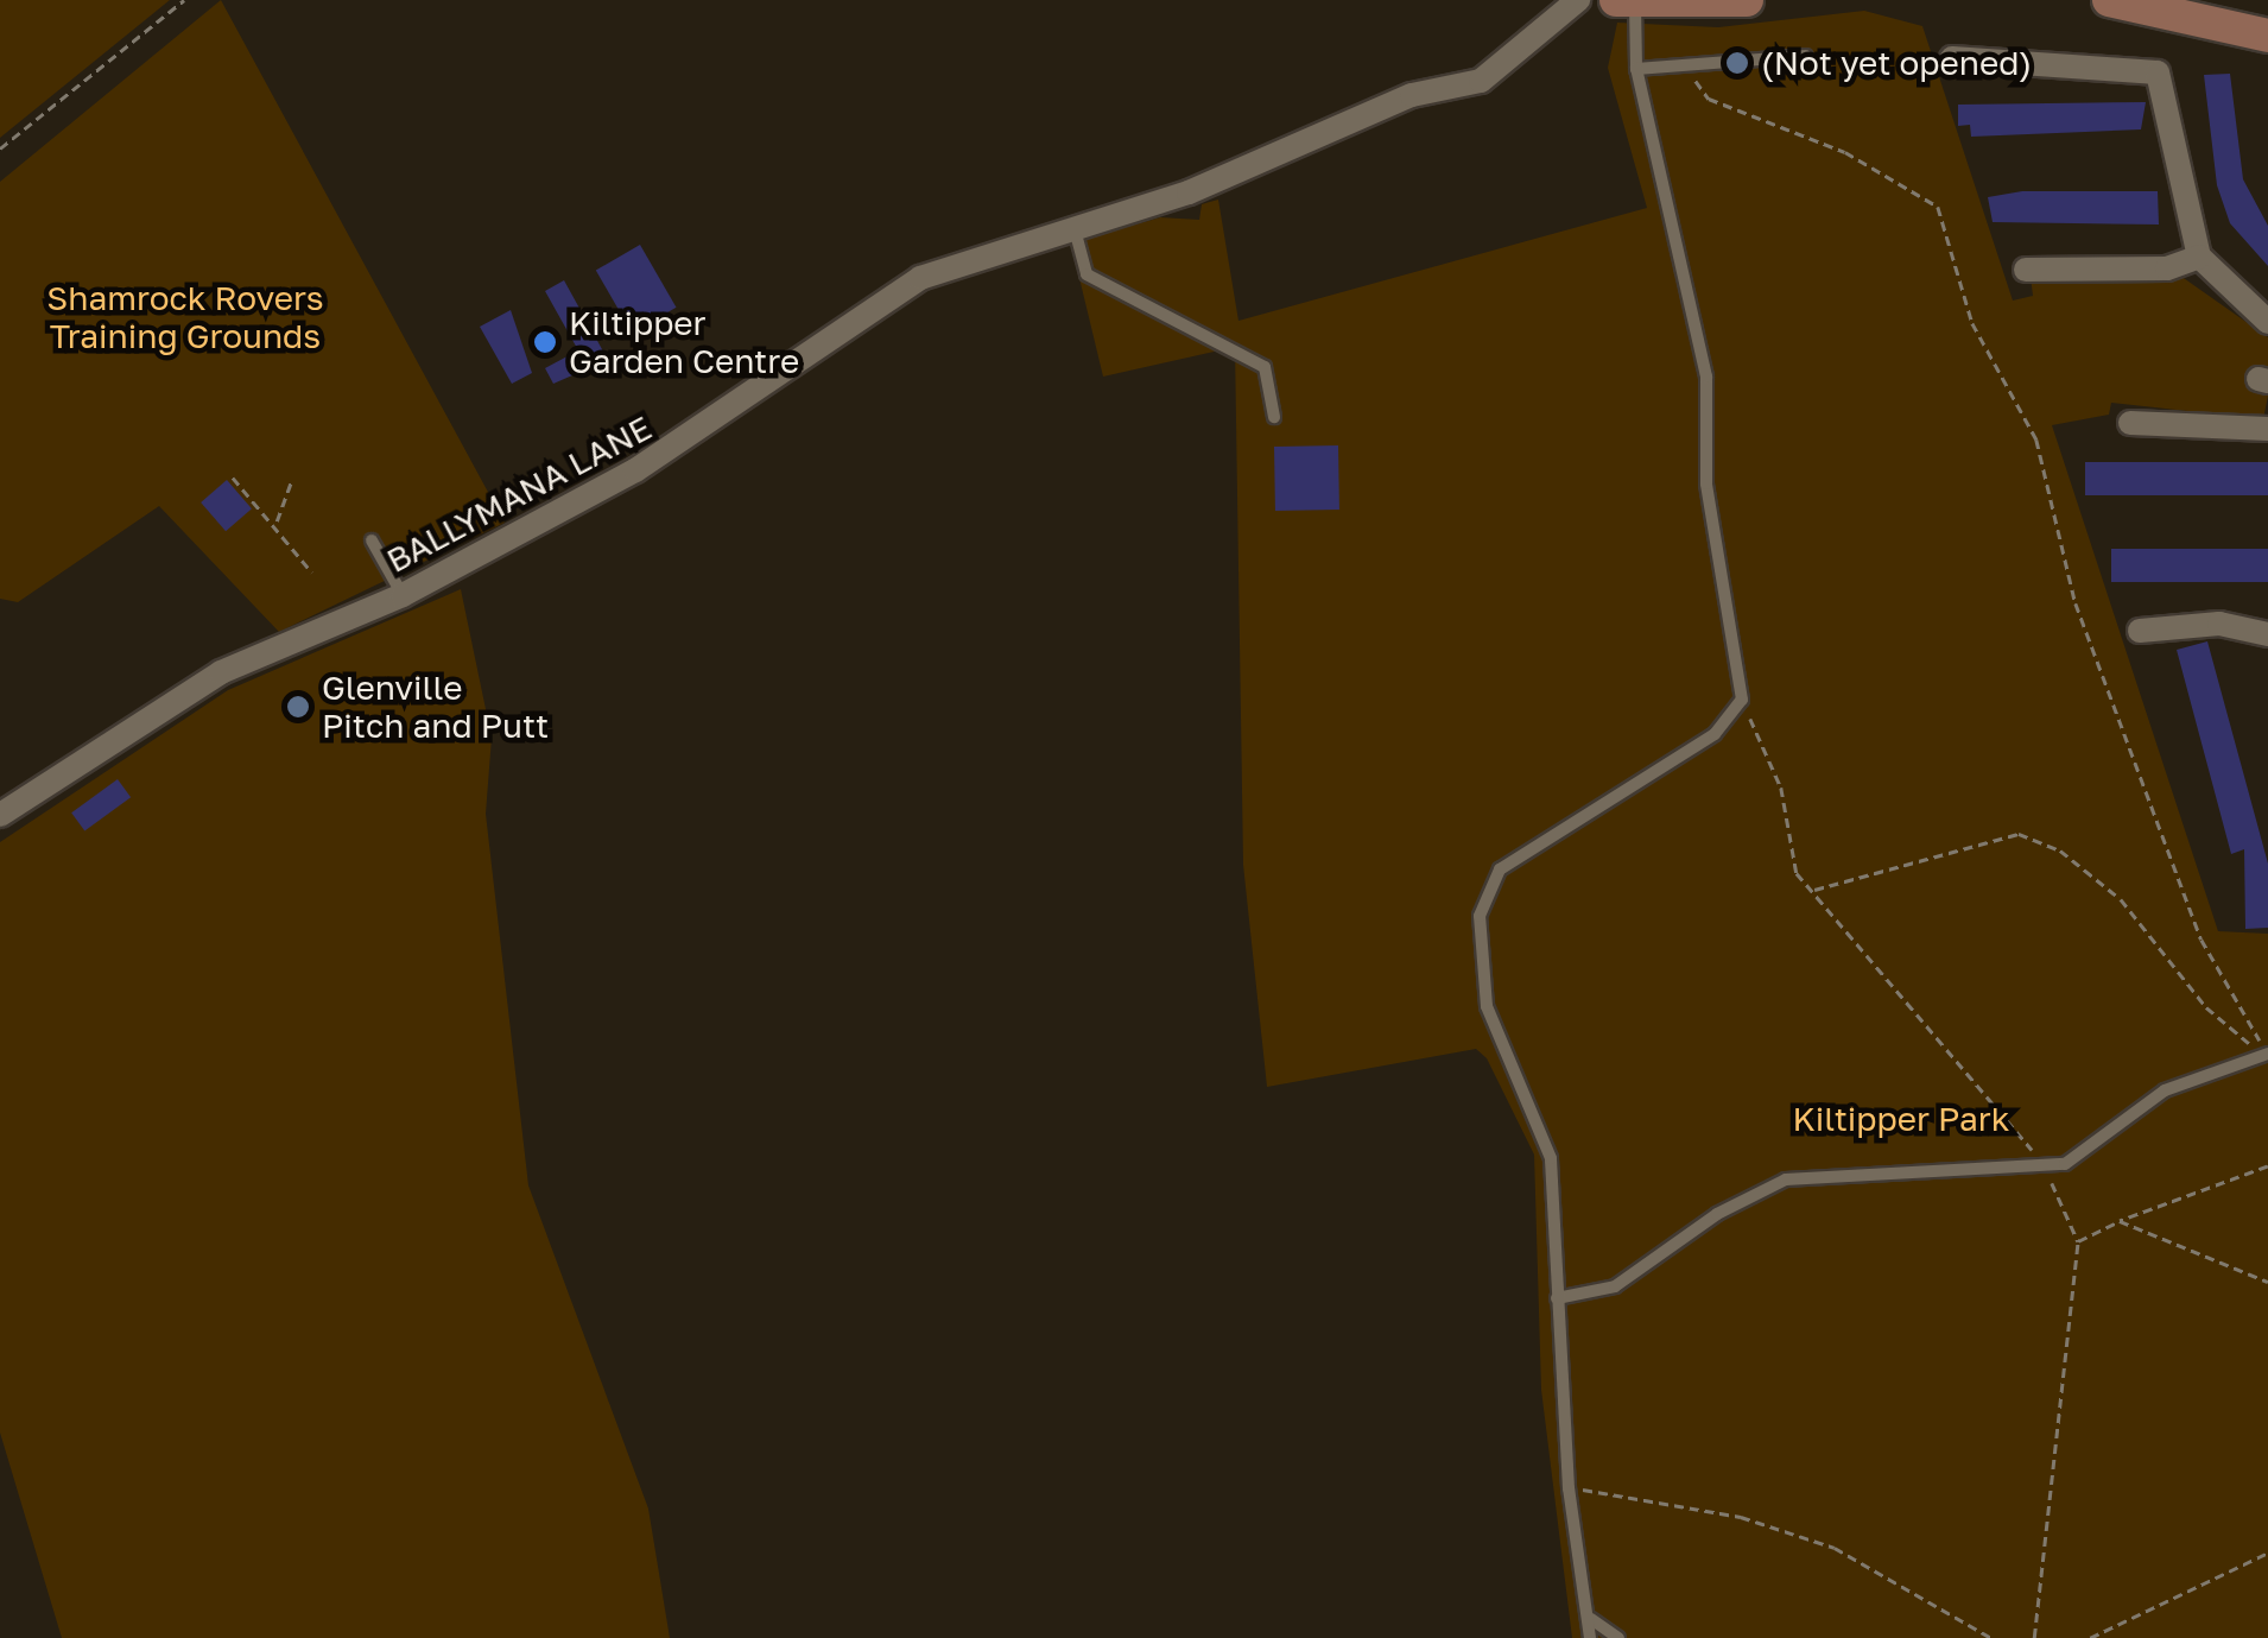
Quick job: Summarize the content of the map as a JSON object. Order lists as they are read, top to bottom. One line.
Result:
{"streets":{"street":["BALLYMANA LANE"]},"parks":["Shamrock Rovers Training Grounds","Kiltipper Park"],"places":["(Not yet opened)","Kiltipper Garden Centre","Glenville Pitch and Putt"]}
